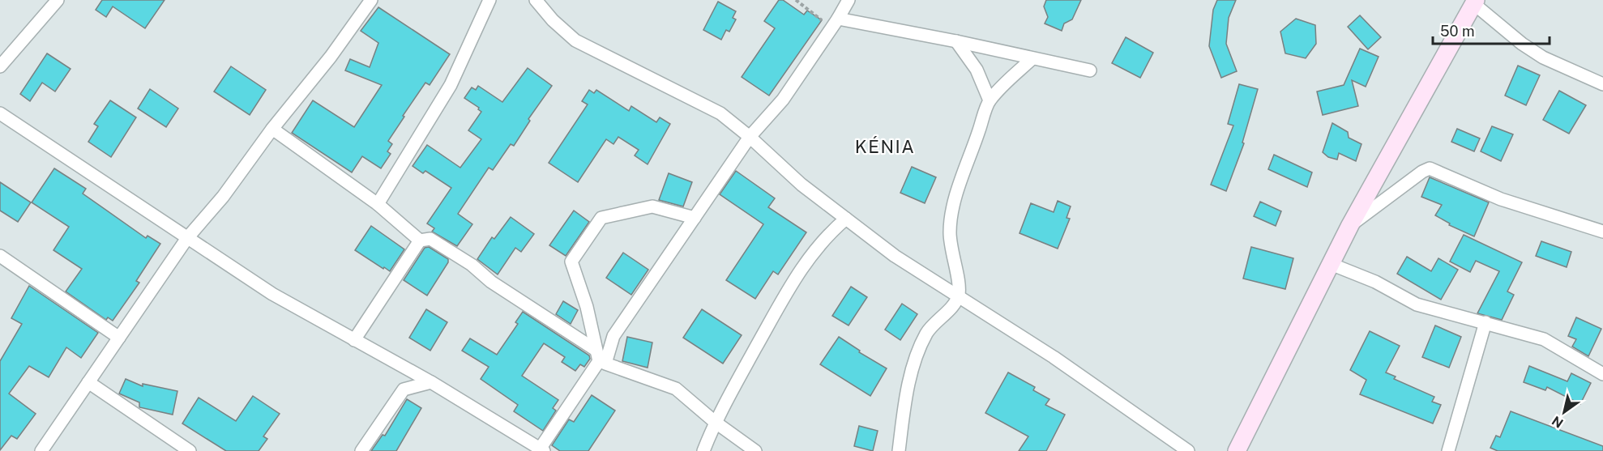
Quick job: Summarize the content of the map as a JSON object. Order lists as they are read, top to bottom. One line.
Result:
{"districts":["KÉNIA"],"scale_bar":"50 m","north":"bottom left"}
